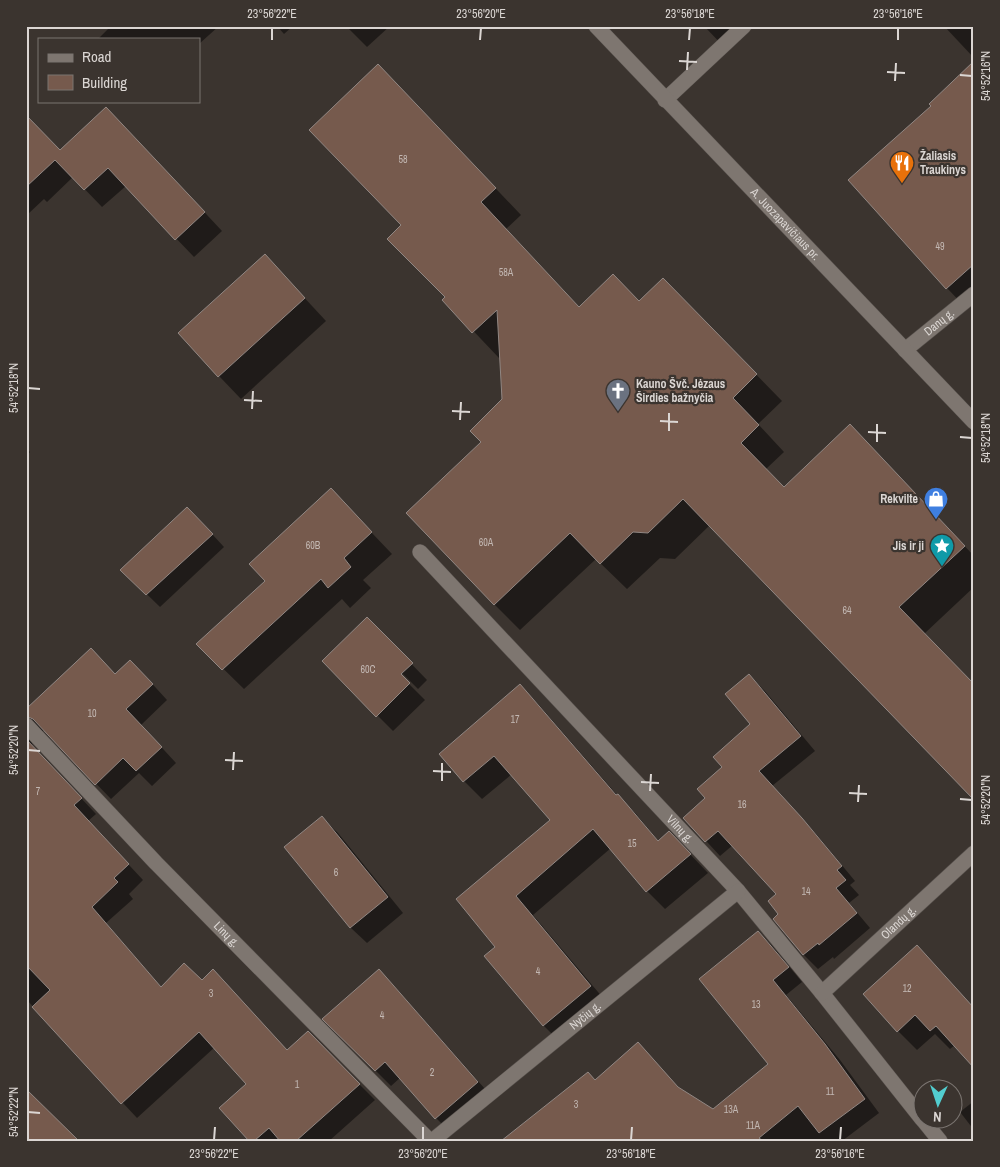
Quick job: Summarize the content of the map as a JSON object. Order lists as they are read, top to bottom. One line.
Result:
{"streets":{"street":["A. Juozapavičiaus pr.","Danų g.","Vilnų g.","Olandų g.","Linų g.","Nyčių g."]},"crossings":[["A. Juozapavičiaus pr.","Danų g."],["Vilnų g.","Olandų g."],["Vilnų g.","Nyčių g."],["Linų g.","Nyčių g."]],"places":{"restaurant":["Žaliasis Traukinys"],"church":["Kauno Švč. Jėzaus Širdies bažnyčia"],"shop":["Rekvilte"],"place":["Jis ir ji"]},"house_numbers":["58","49","58A","60A","60B","64","60C","10","17","7","16","15","6","14","4","12","3","13","4","2","1","11","3","13A","11A"],"legend":["Road","Building"],"north":"bottom","coordinates":["23°56'22\"E","23°56'20\"E","23°56'18\"E","23°56'16\"E","54°52'16\"N","54°52'18\"N","54°52'20\"N","54°52'22\"N"]}
